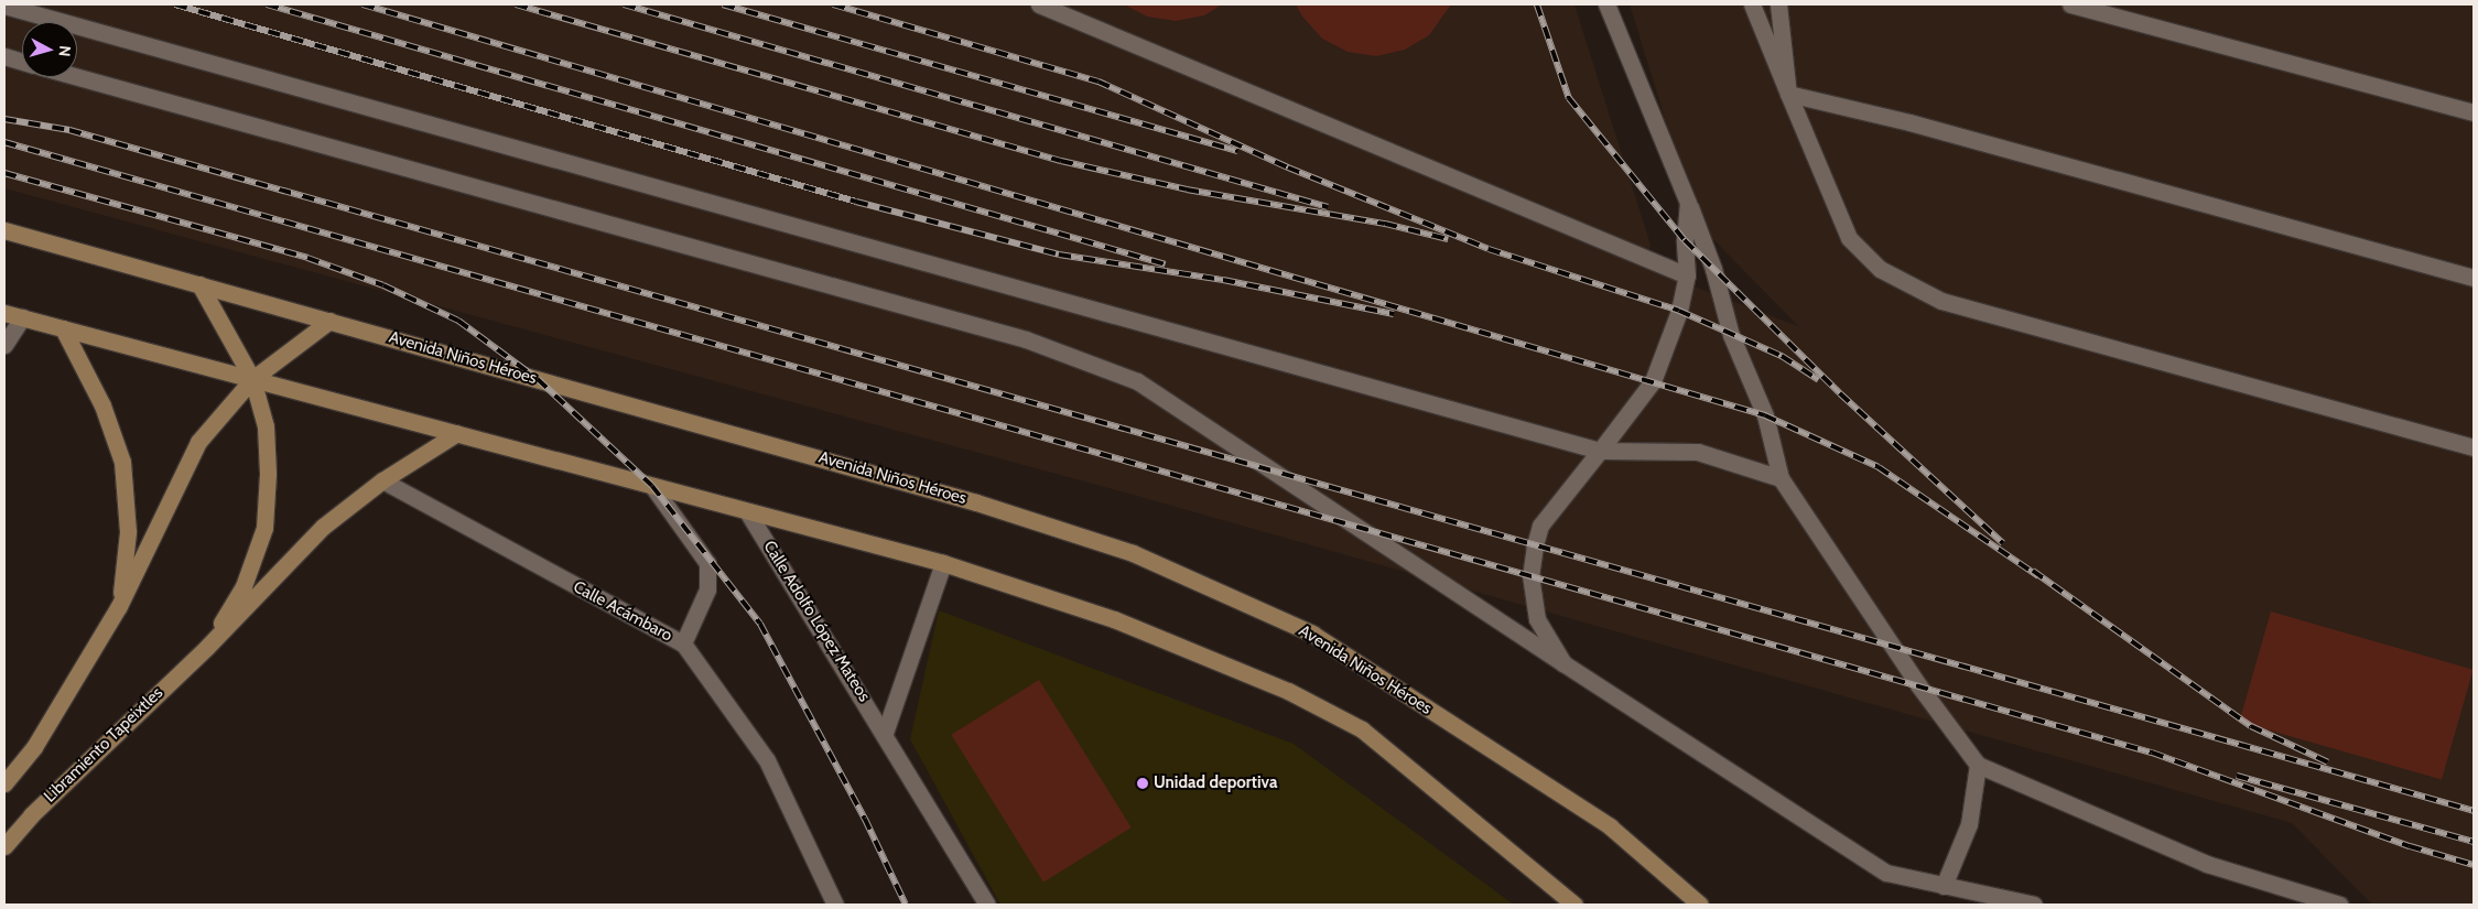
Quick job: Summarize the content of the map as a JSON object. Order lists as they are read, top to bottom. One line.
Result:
{"streets":{"main road":["Avenida Niños Héroes","Libramiento Tapeixtles"],"street":["Calle Acámbaro","Calle Adolfo López Mateos"]},"places":["Unidad deportiva"],"north":"right"}
